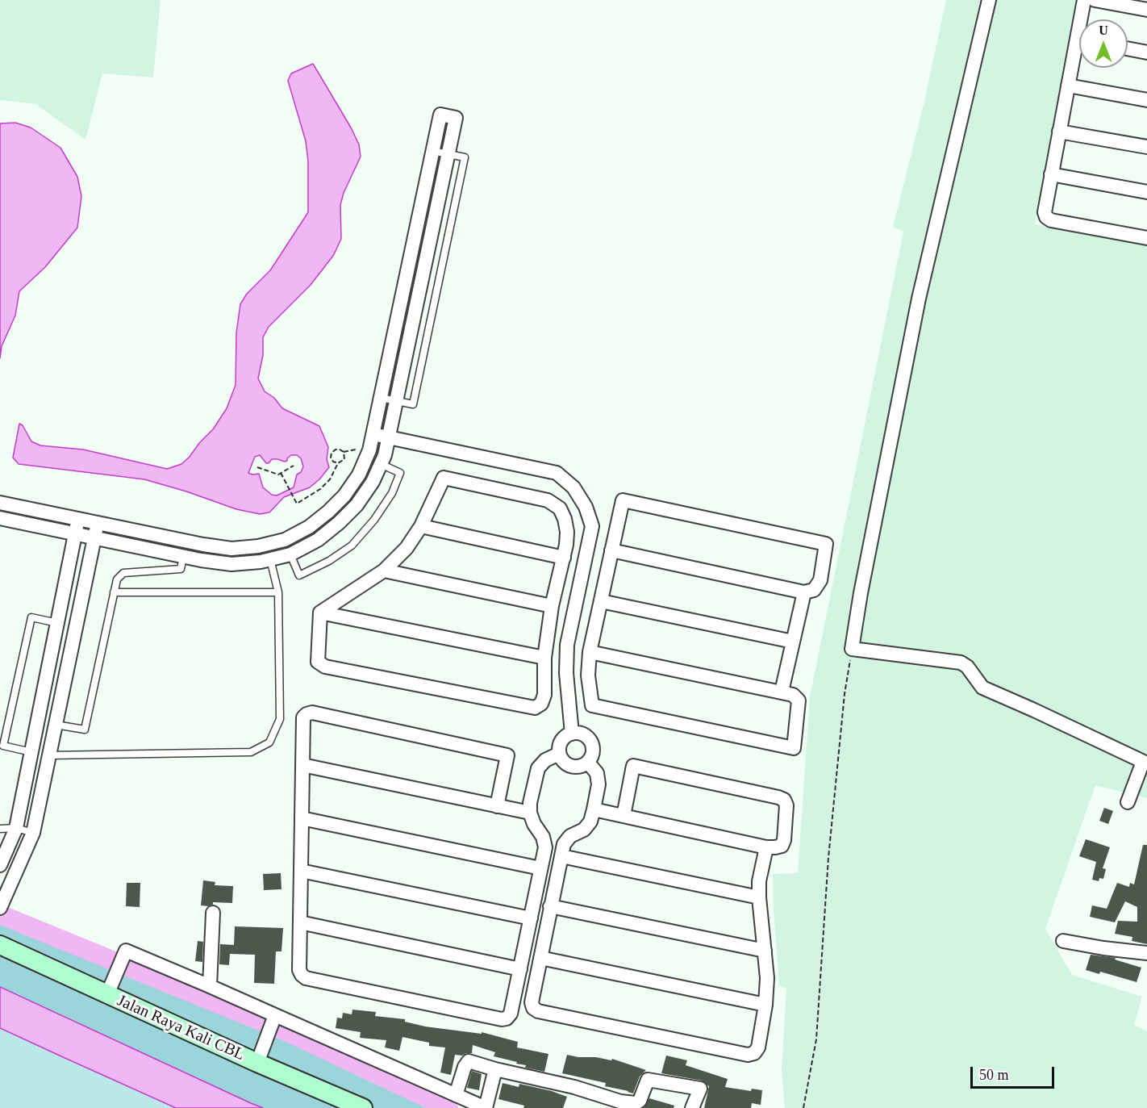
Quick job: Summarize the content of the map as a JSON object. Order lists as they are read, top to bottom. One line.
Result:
{"streets":{"main road":["Jalan Raya Kali CBL"]},"scale_bar":"50 m","north":"top"}
